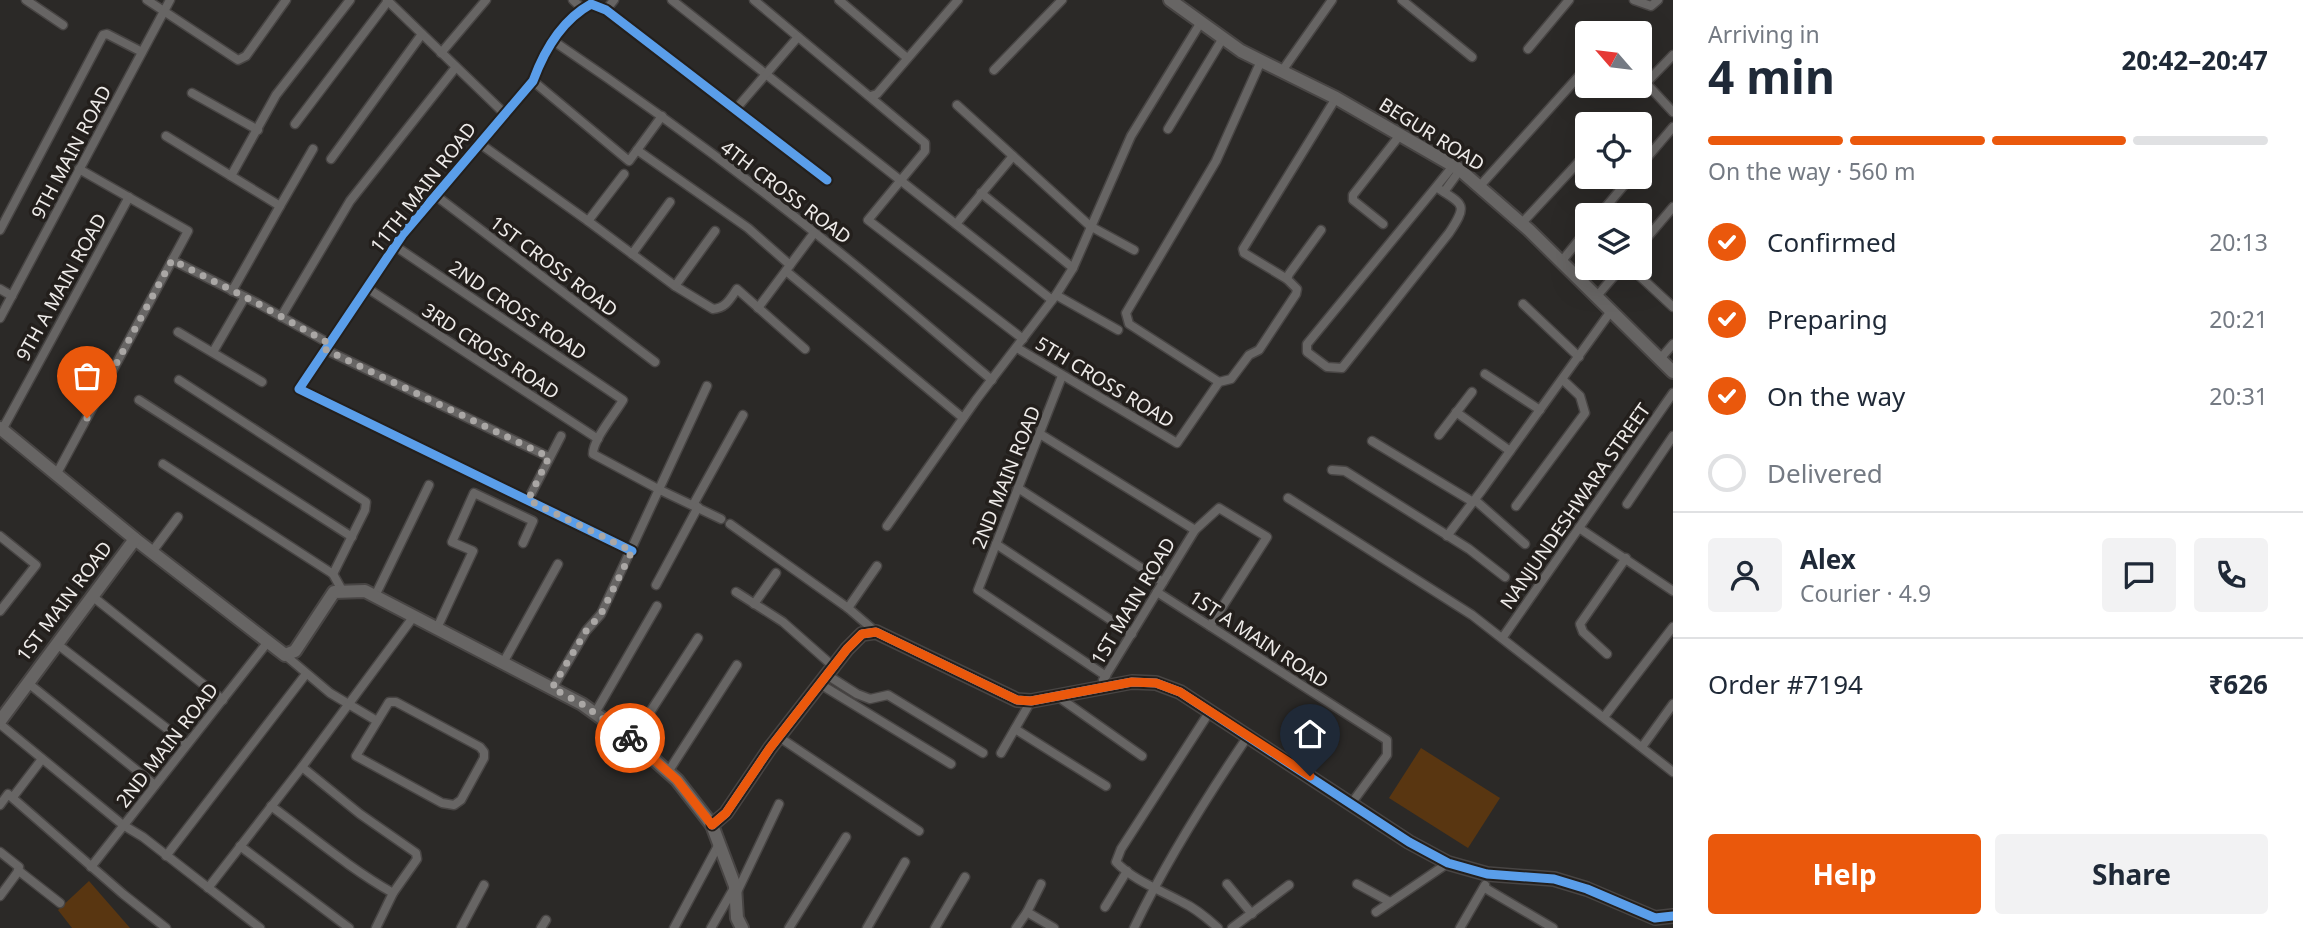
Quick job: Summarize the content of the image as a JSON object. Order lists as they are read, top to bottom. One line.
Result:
{"streets":{"street":["BEGUR ROAD","9TH MAIN ROAD","11TH MAIN ROAD","4TH CROSS ROAD","1ST CROSS ROAD","9TH A MAIN ROAD","2ND CROSS ROAD","3RD CROSS ROAD","5TH CROSS ROAD","2ND MAIN ROAD","NANJUNDESHWARA STREET","1ST MAIN ROAD","1ST A MAIN ROAD"]},"crossings":[["11TH MAIN ROAD","4TH CROSS ROAD"],["11TH MAIN ROAD","1ST CROSS ROAD"],["11TH MAIN ROAD","2ND CROSS ROAD"],["11TH MAIN ROAD","3RD CROSS ROAD"],["2ND CROSS ROAD","3RD CROSS ROAD"],["5TH CROSS ROAD","2ND MAIN ROAD"],["2ND MAIN ROAD","1ST MAIN ROAD"],["1ST MAIN ROAD","1ST A MAIN ROAD"]],"north":"top left","page":{"heading":["4 min","Arriving in","20:42–20:47"],"panel":["Alex","Courier · 4.9","Order #7194","₹626"],"bar":"On the way · 560 m","list":[["Confirmed","20:13"],["Preparing","20:21"],["On the way","20:31"],"Delivered"],"buttons":["Help","Share"]}}
